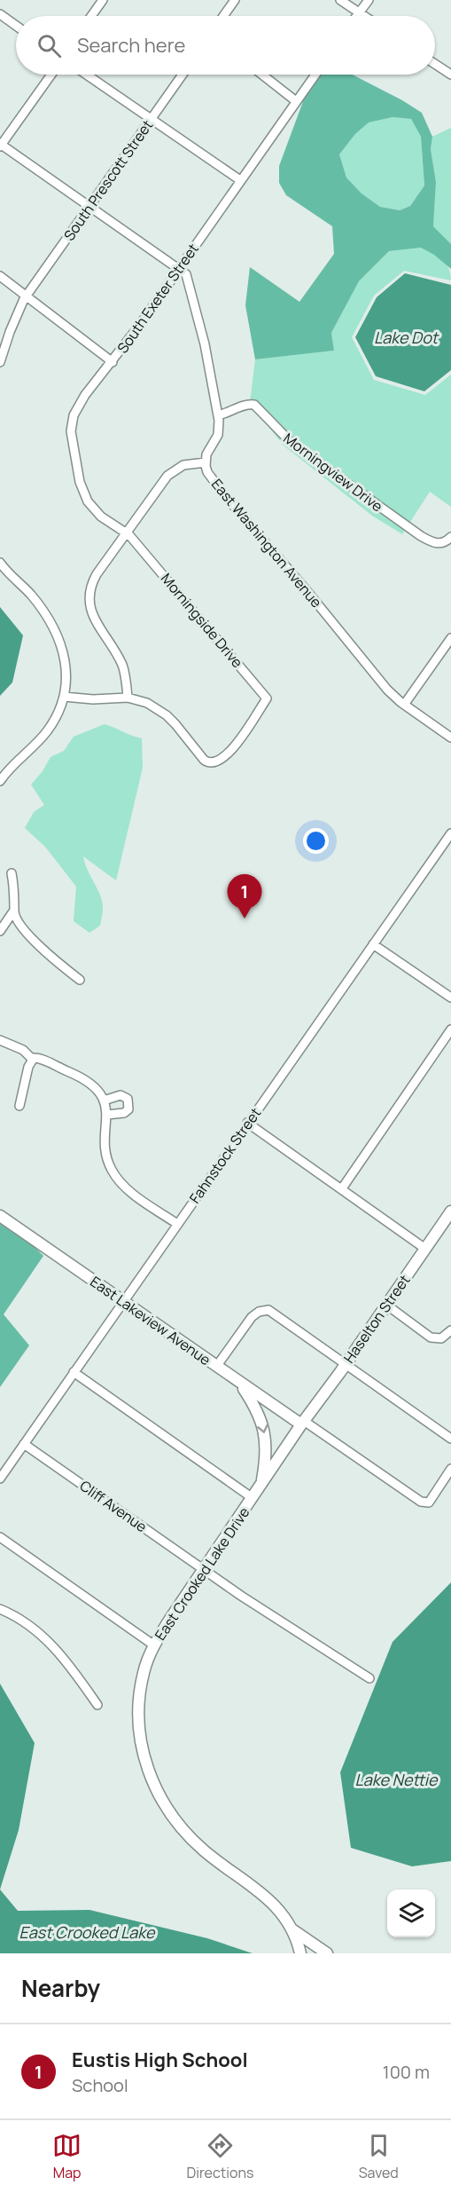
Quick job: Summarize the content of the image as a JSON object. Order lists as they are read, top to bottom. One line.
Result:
{"streets":{"street":["South Prescott Street","South Exeter Street","Morningview Drive","East Washington Avenue","Morningside Drive","Fahnstock Street","Haselton Street","East Lakeview Avenue","Cliff Avenue","East Crooked Lake Drive"]},"crossings":[["South Prescott Street","East Washington Avenue"],["South Exeter Street","East Washington Avenue"],["South Exeter Street","Morningside Drive"],["Morningview Drive","East Washington Avenue"],["Fahnstock Street","East Lakeview Avenue"],["Fahnstock Street","Cliff Avenue"],["Haselton Street","East Lakeview Avenue"],["Haselton Street","East Crooked Lake Drive"],["East Lakeview Avenue","East Crooked Lake Drive"],["Cliff Avenue","East Crooked Lake Drive"]],"water":["Lake Dot","Lake Nettie","East Crooked Lake"],"page":{"search":"Search here","pins":"1","heading":"Nearby","list":[{"mark":"1","name":"Eustis High School","note":"School","value":"100 m"}],"nav":["Map","Directions","Saved"]}}
